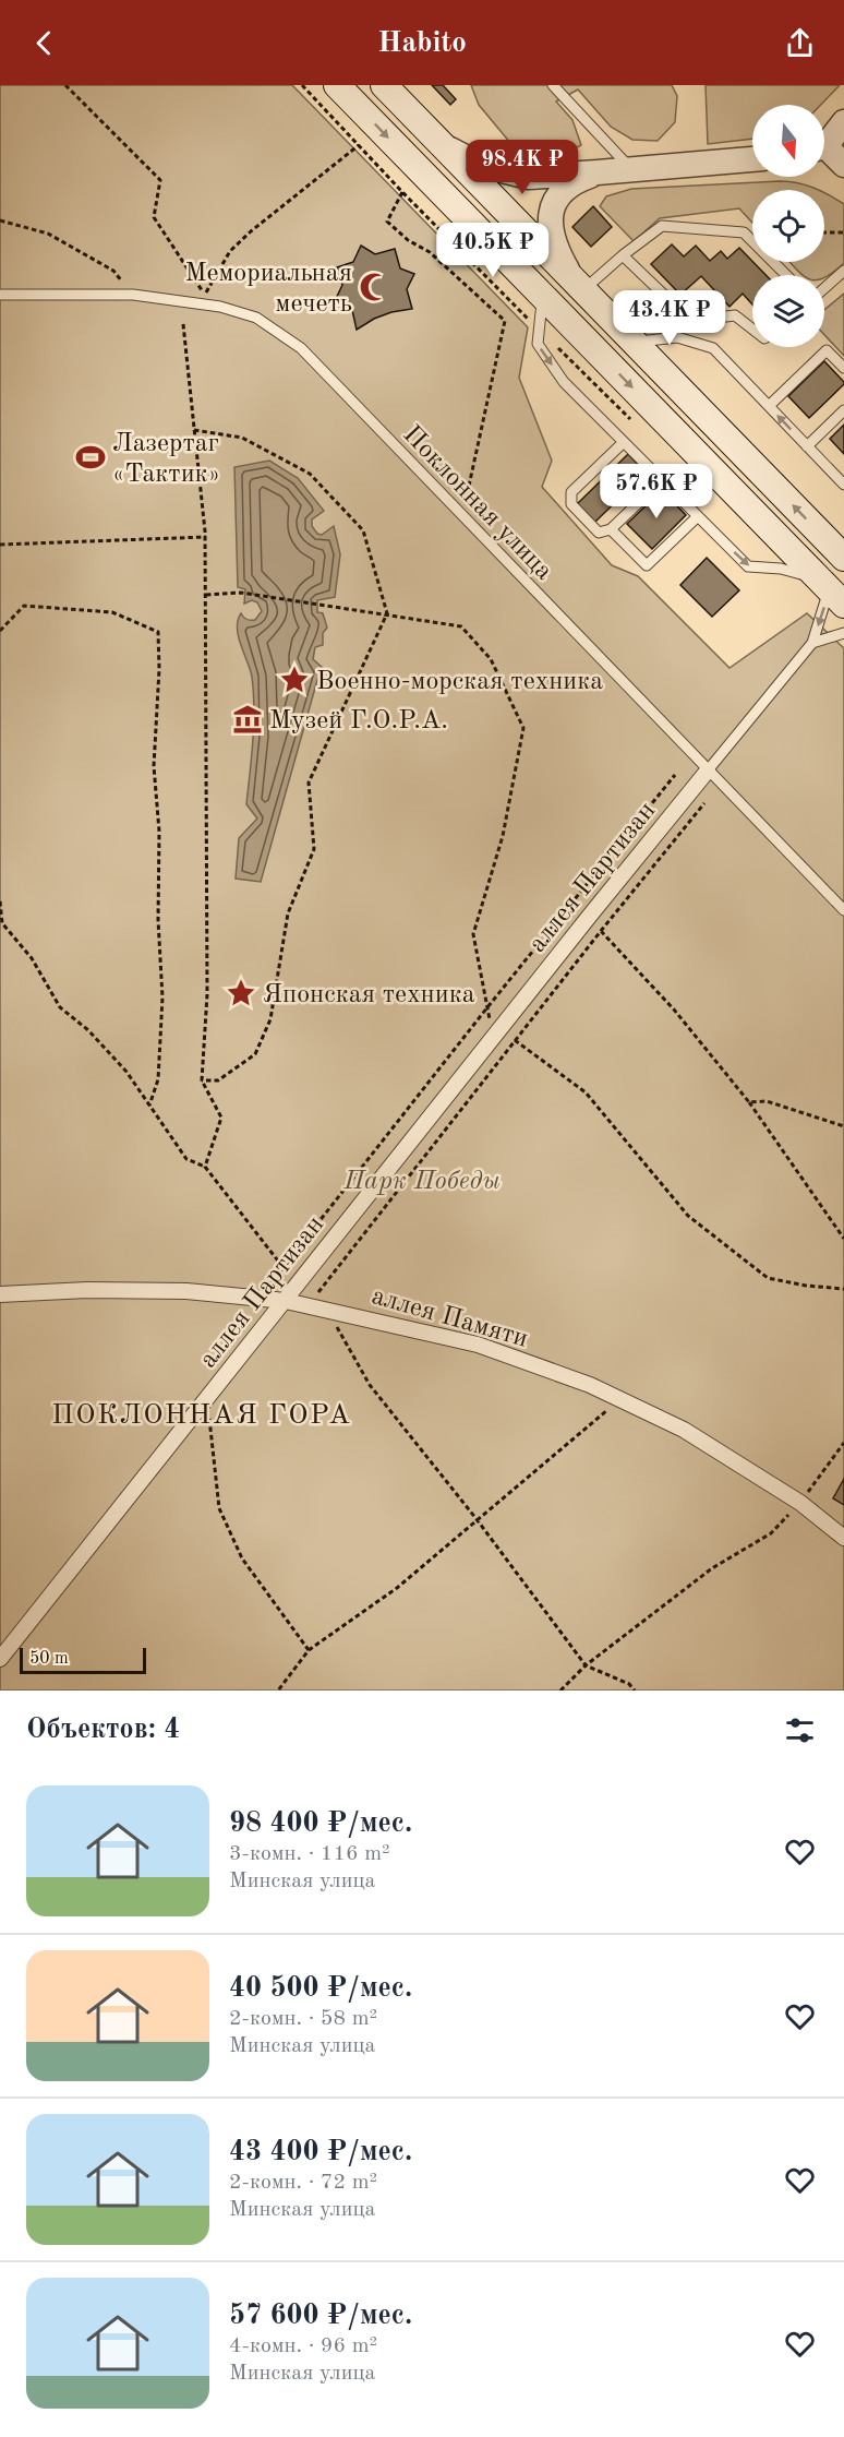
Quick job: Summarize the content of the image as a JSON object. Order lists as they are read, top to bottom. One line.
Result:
{"streets":{"street":["аллея Партизан","аллея Памяти"],"lane":["Поклонная улица"]},"crossings":[["Поклонная улица","аллея Партизан"],["аллея Партизан","аллея Памяти"]],"districts":["ПОКЛОННАЯ ГОРА"],"parks":["Парк Победы"],"places":{"mosque":["Мемориальная мечеть"],"sports":["Лазертаг «Тактик»"],"place":["Военно-морская техника","Японская техника"],"museum":["Музей Г.О.Р.А."]},"scale_bar":"50 m","north":"bottom","page":{"header":"Habito","price":["98.4K ₽","40.5K ₽","43.4K ₽","57.6K ₽"],"scale":"50 m","heading":"Объектов: 4","list":[{"name":"98 400 ₽/мес.","note":"3-комн. · 116 m² · Минская улица"},{"name":"40 500 ₽/мес.","note":"2-комн. · 58 m² · Минская улица"},{"name":"43 400 ₽/мес.","note":"2-комн. · 72 m² · Минская улица"},{"name":"57 600 ₽/мес.","note":"4-комн. · 96 m² · Минская улица"}]}}
